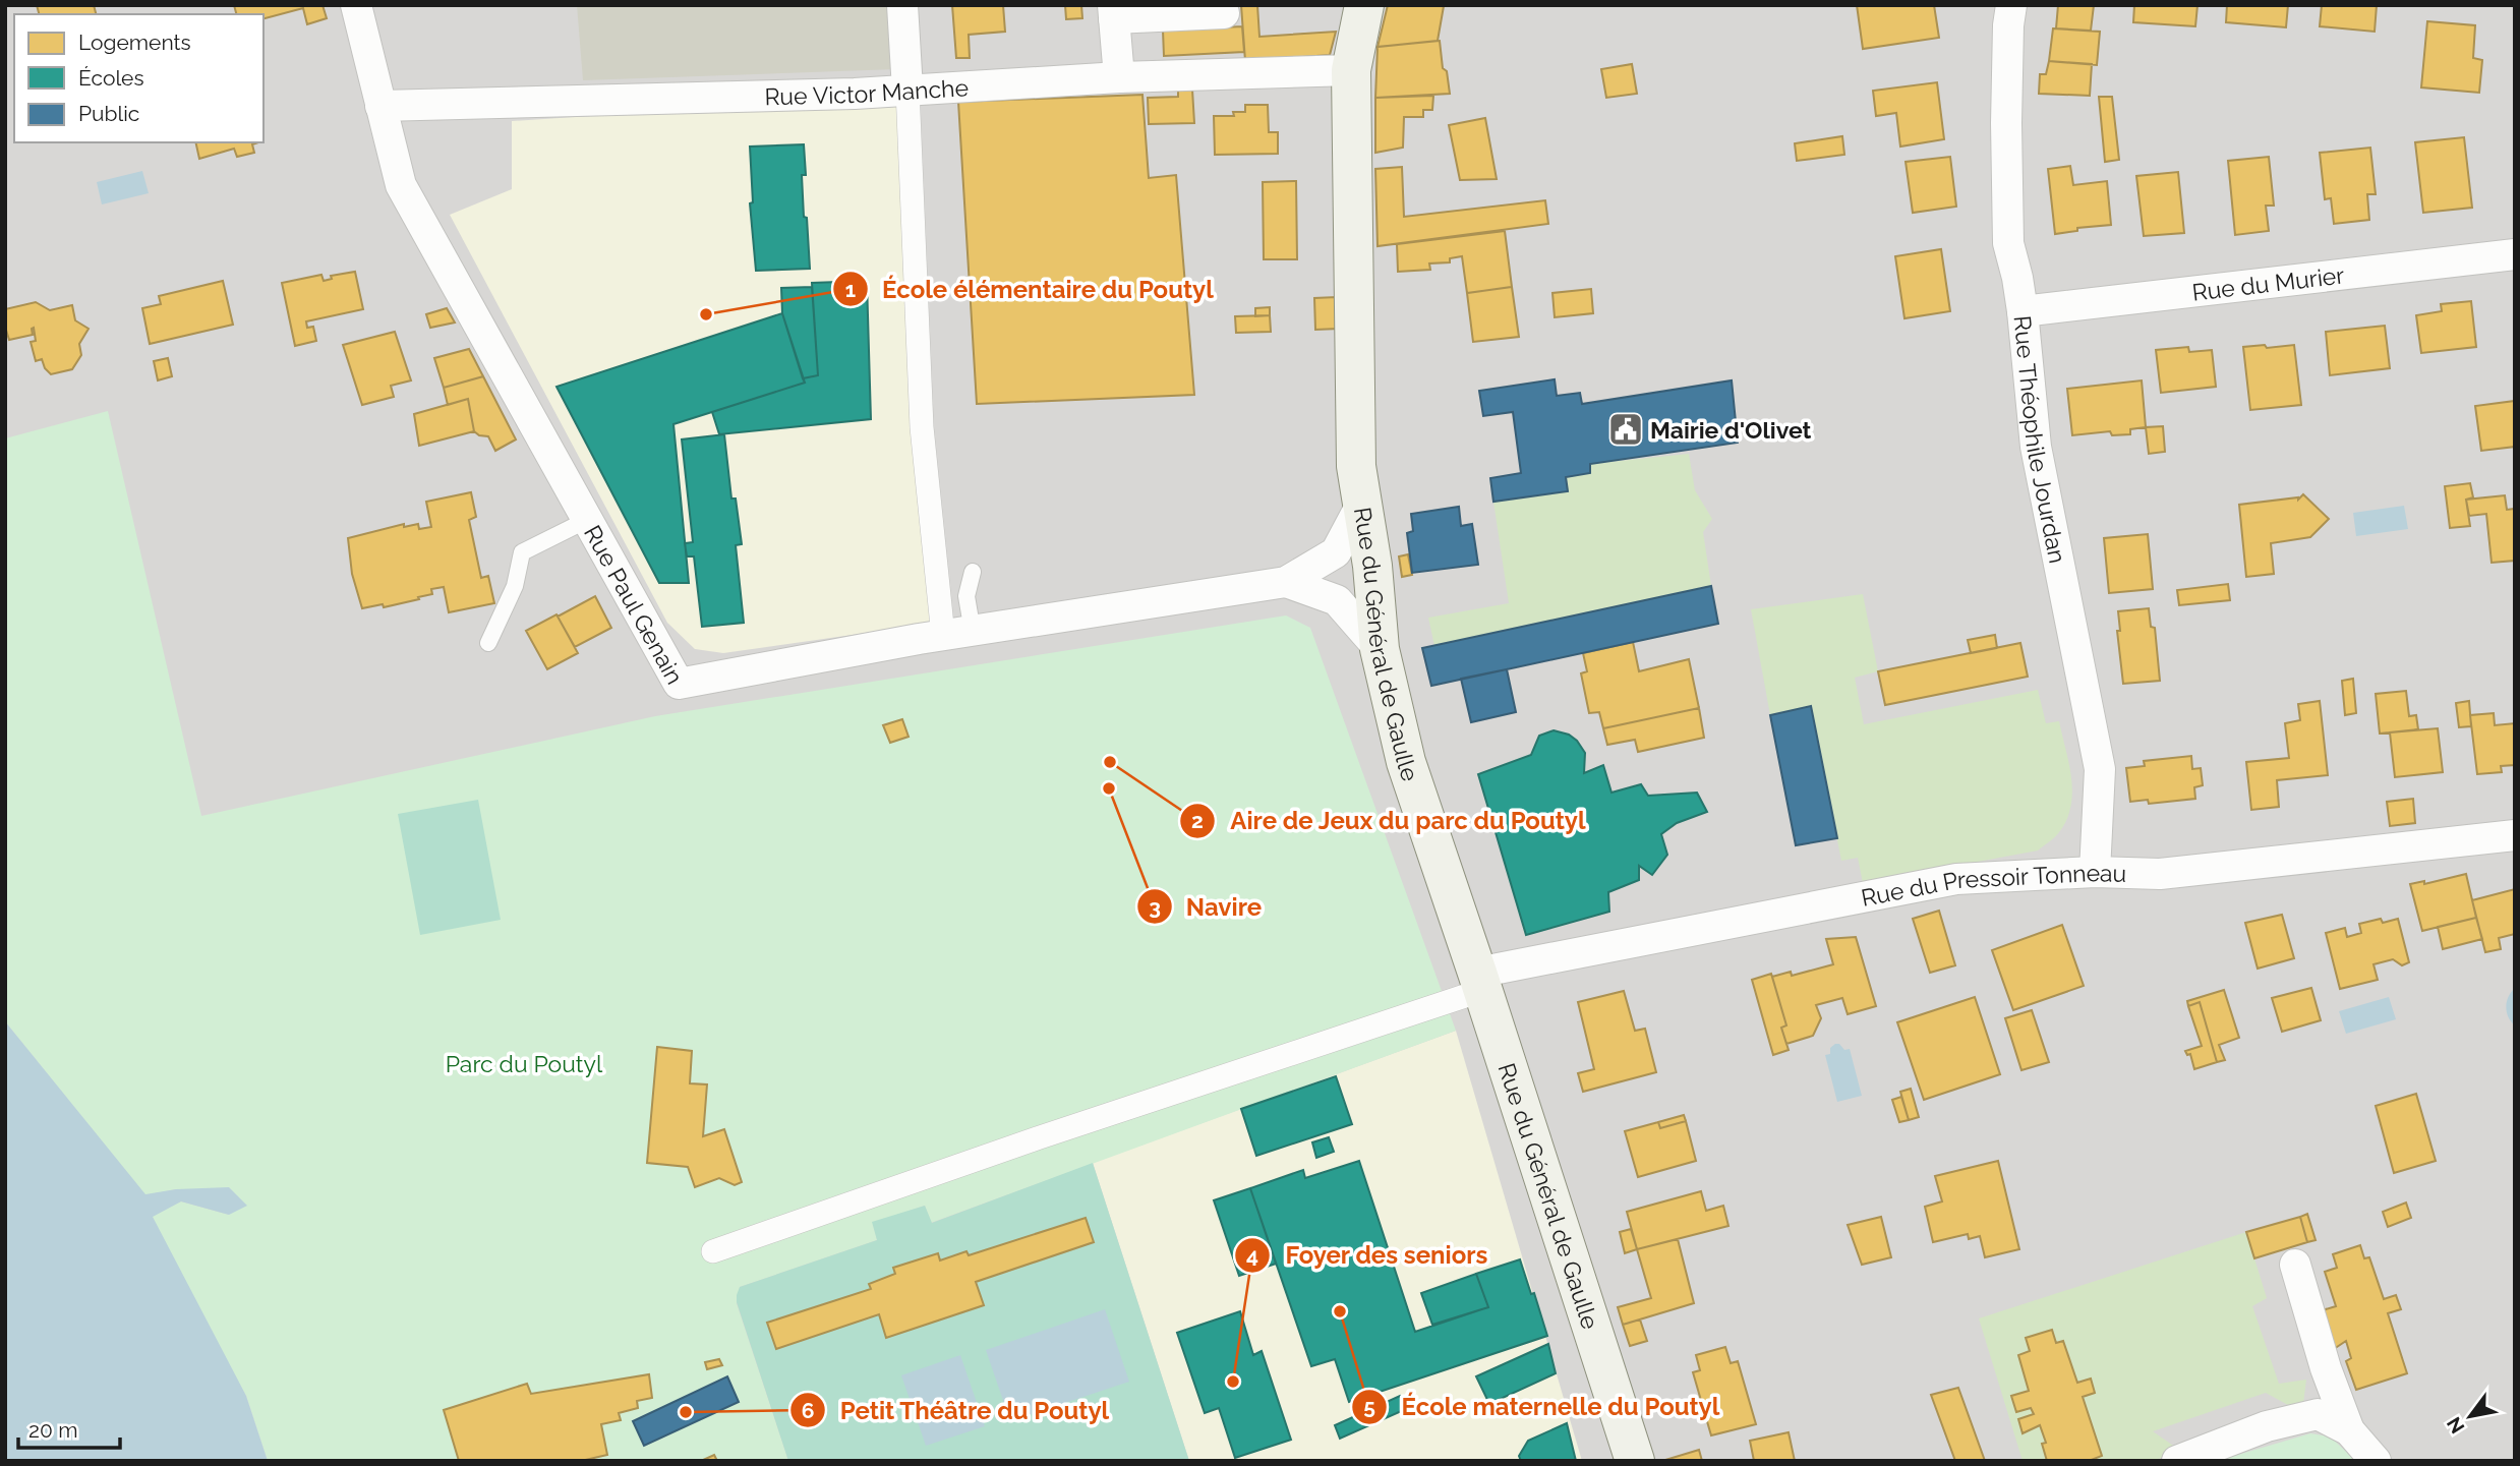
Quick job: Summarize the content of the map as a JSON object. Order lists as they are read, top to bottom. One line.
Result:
{"streets":{"main road":["Rue du Général de Gaulle"],"street":["Rue Victor Manche","Rue du Murier","Rue Théophile Jourdan","Rue Paul Genain","Rue du Pressoir Tonneau"]},"crossings":[["Rue Victor Manche","Rue Paul Genain"],["Rue Victor Manche","Rue du Général de Gaulle"],["Rue du Murier","Rue Théophile Jourdan"],["Rue Théophile Jourdan","Rue du Pressoir Tonneau"],["Rue Paul Genain","Rue du Général de Gaulle"],["Rue du Général de Gaulle","Rue du Pressoir Tonneau"]],"parks":["Parc du Poutyl"],"places":{"other":["École élémentaire du Poutyl","Aire de Jeux du parc du Poutyl","Navire","École maternelle du Poutyl","Foyer des seniors","Petit Théâtre du Poutyl"],"public building":["Mairie d'Olivet"]},"legend":["Logements","Écoles","Public"],"scale_bar":"20 m","north":"bottom left"}
